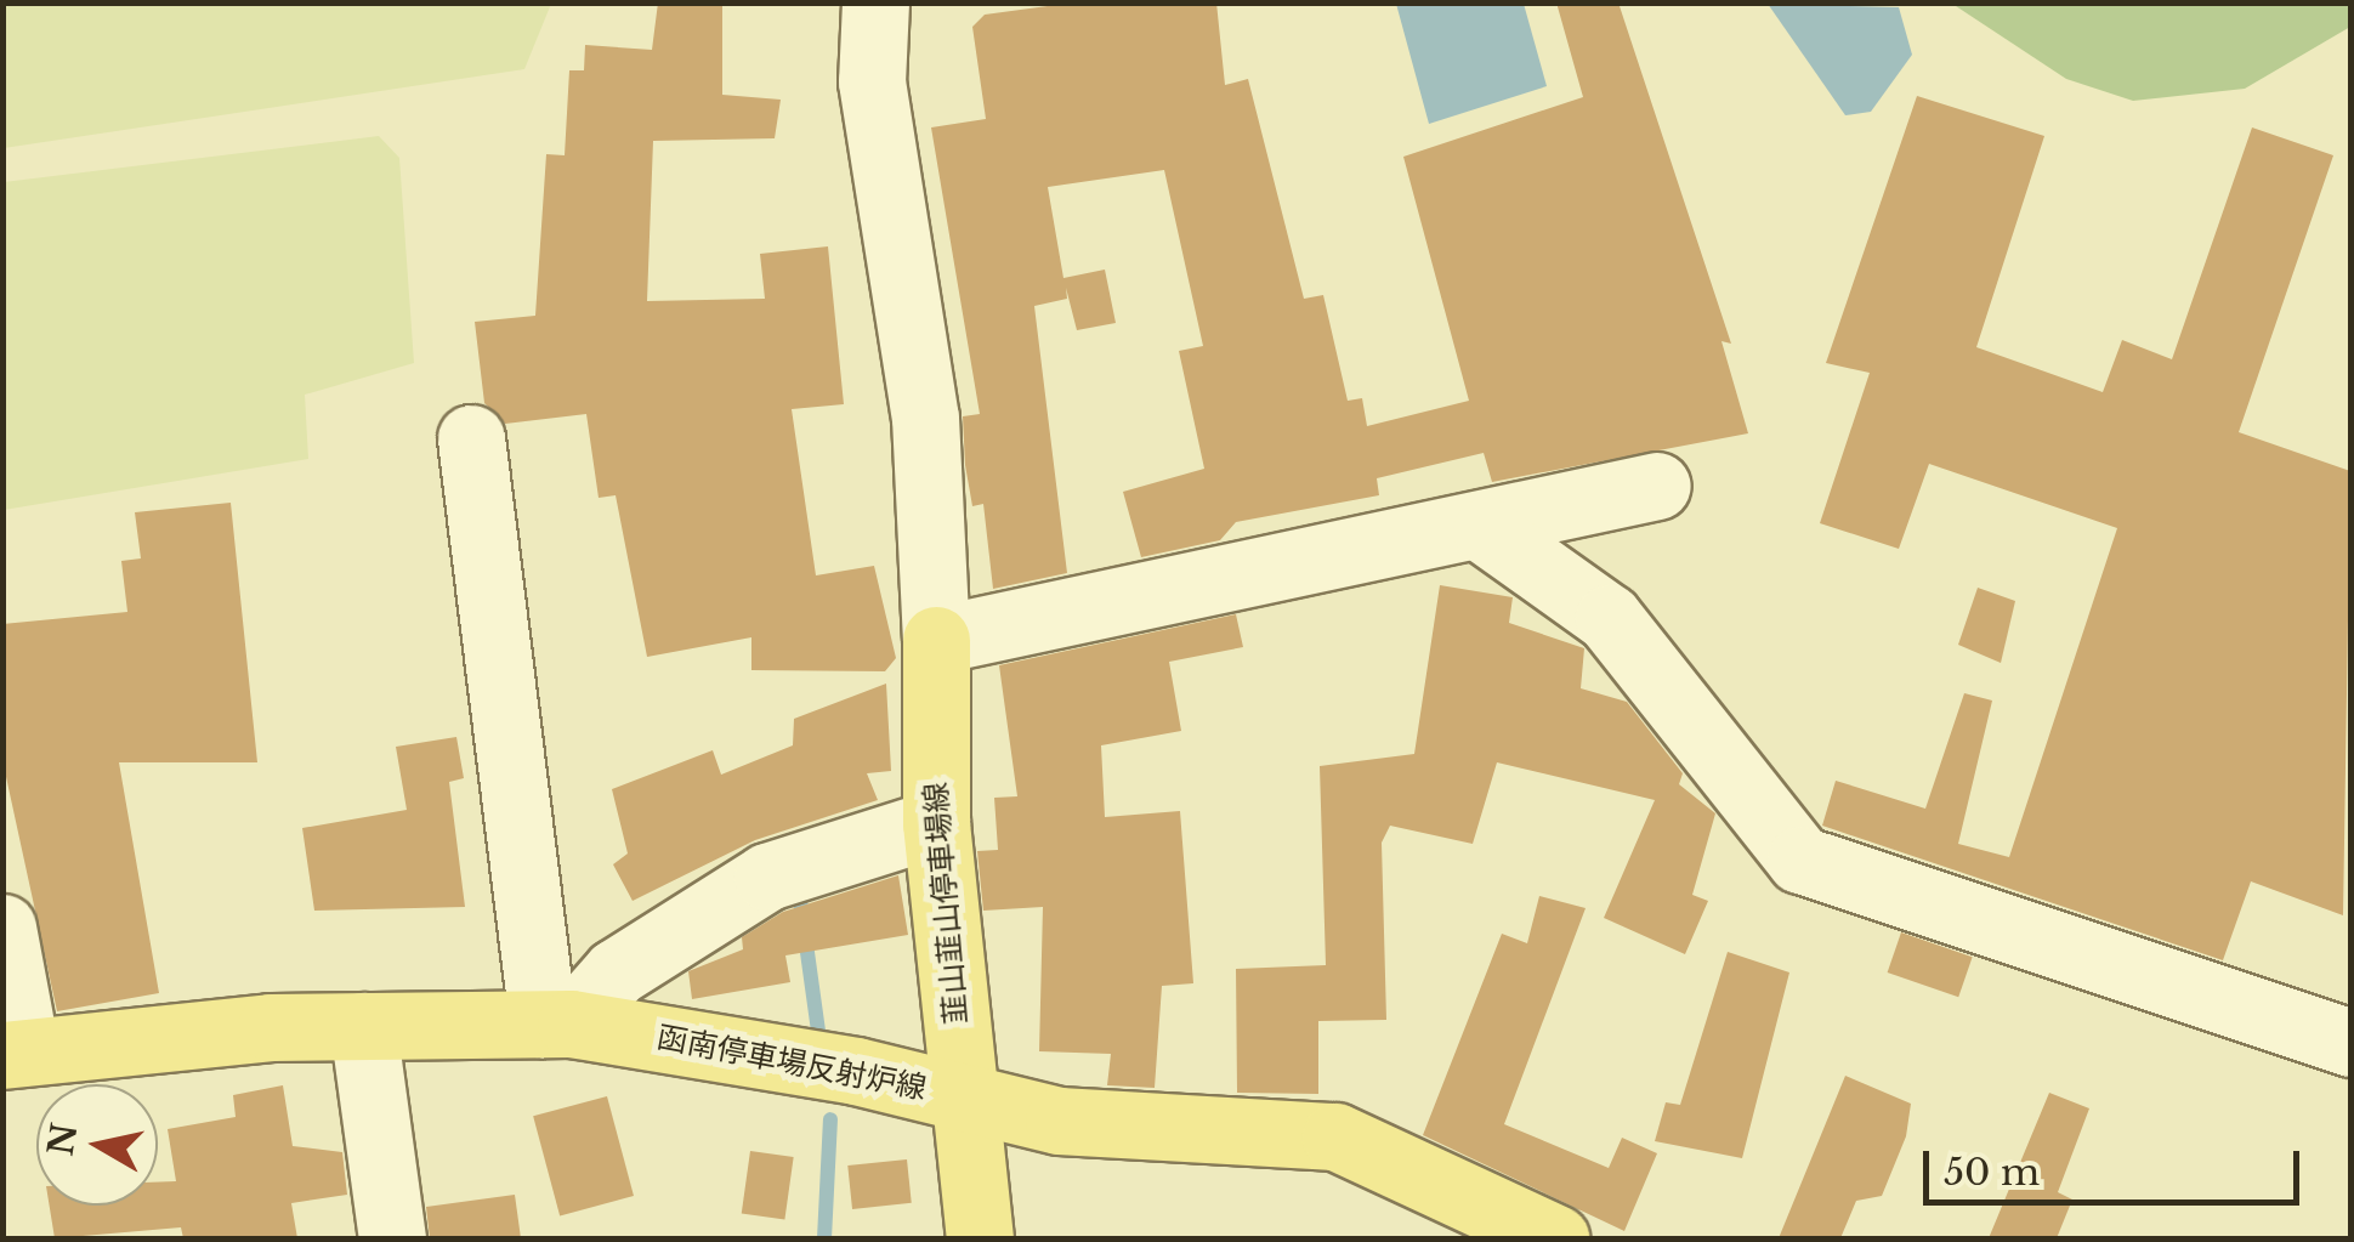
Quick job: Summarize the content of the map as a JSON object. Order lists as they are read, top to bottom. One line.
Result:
{"streets":{"main road":["韮山韮山停車場線","函南停車場反射炉線"]},"crossings":[["韮山韮山停車場線","函南停車場反射炉線"]],"scale_bar":"50 m","north":"left"}
